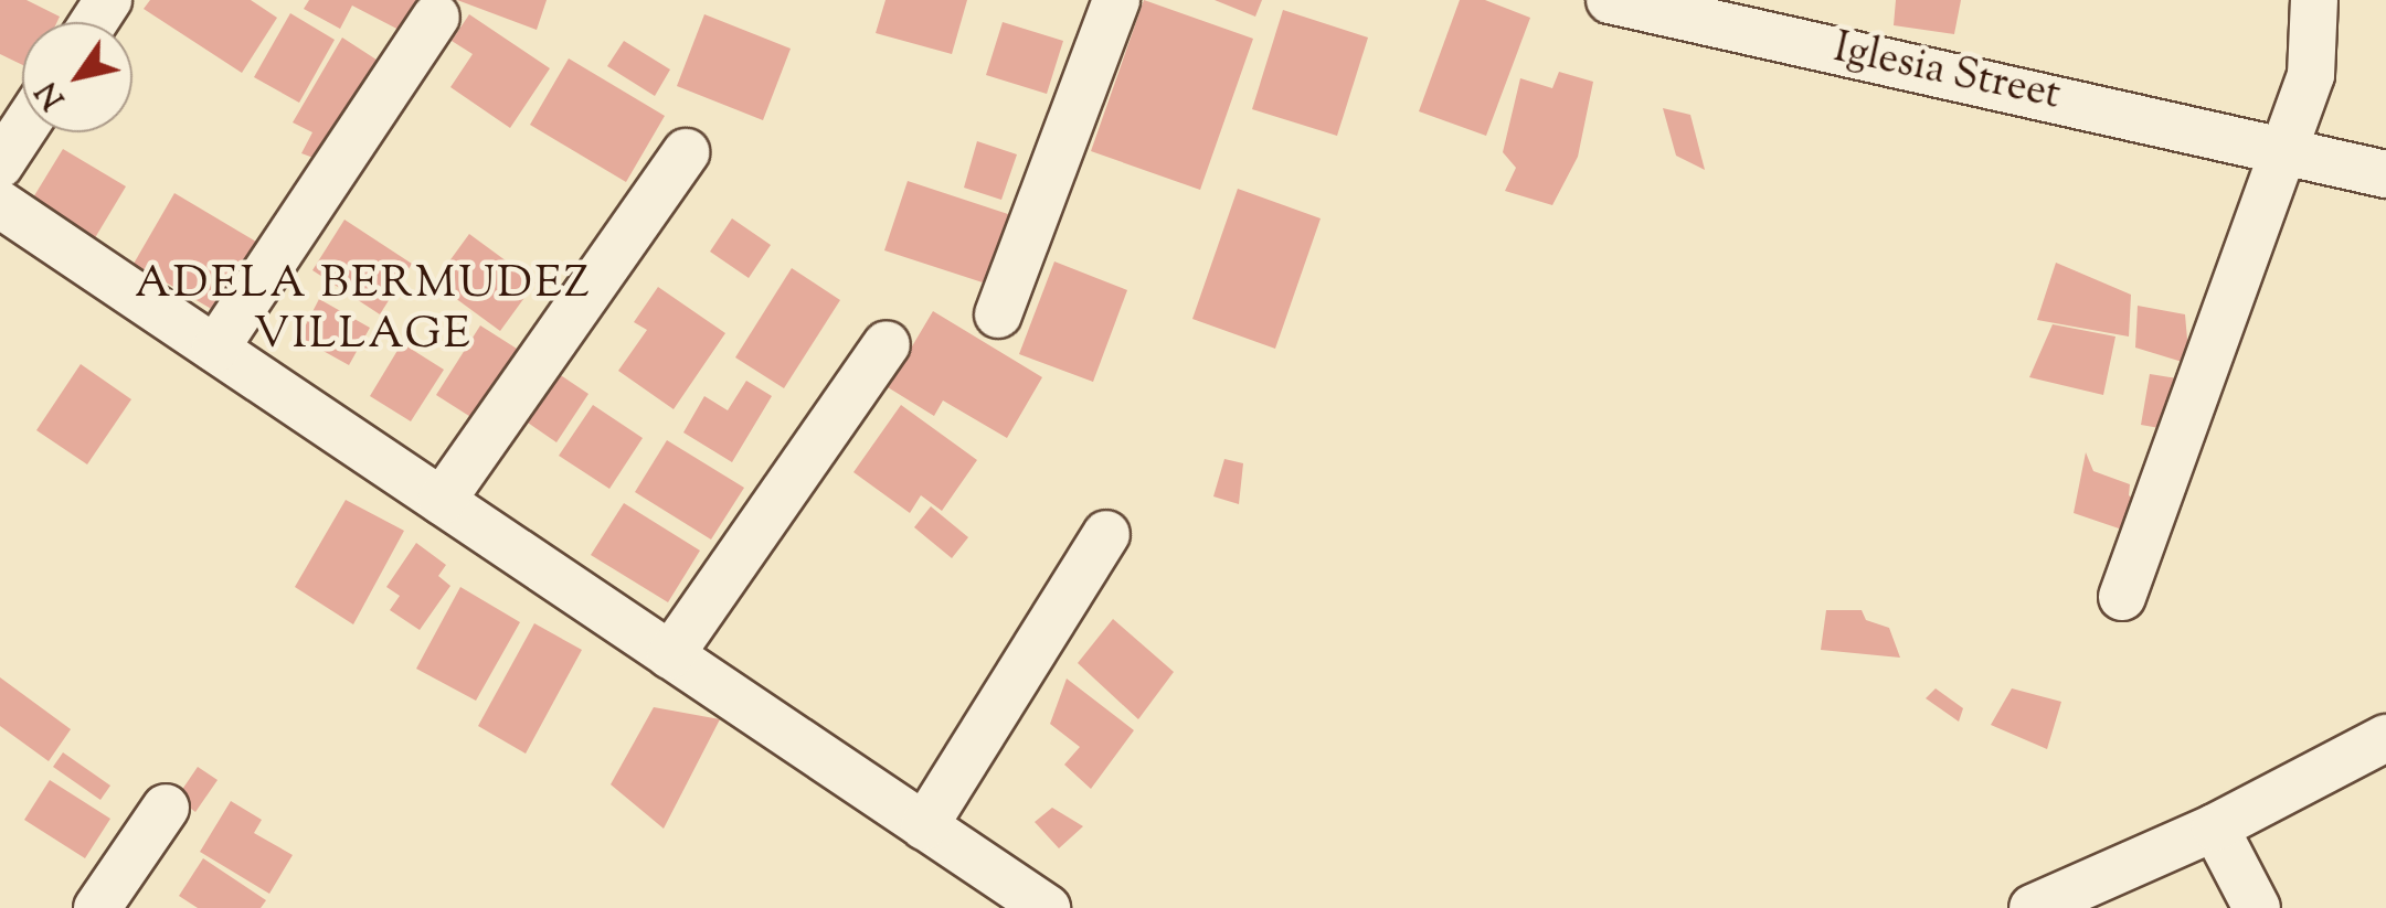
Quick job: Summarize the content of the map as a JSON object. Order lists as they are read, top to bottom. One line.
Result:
{"streets":{"street":["Iglesia Street"]},"districts":["ADELA BERMUDEZ VILLAGE"],"north":"bottom left"}
